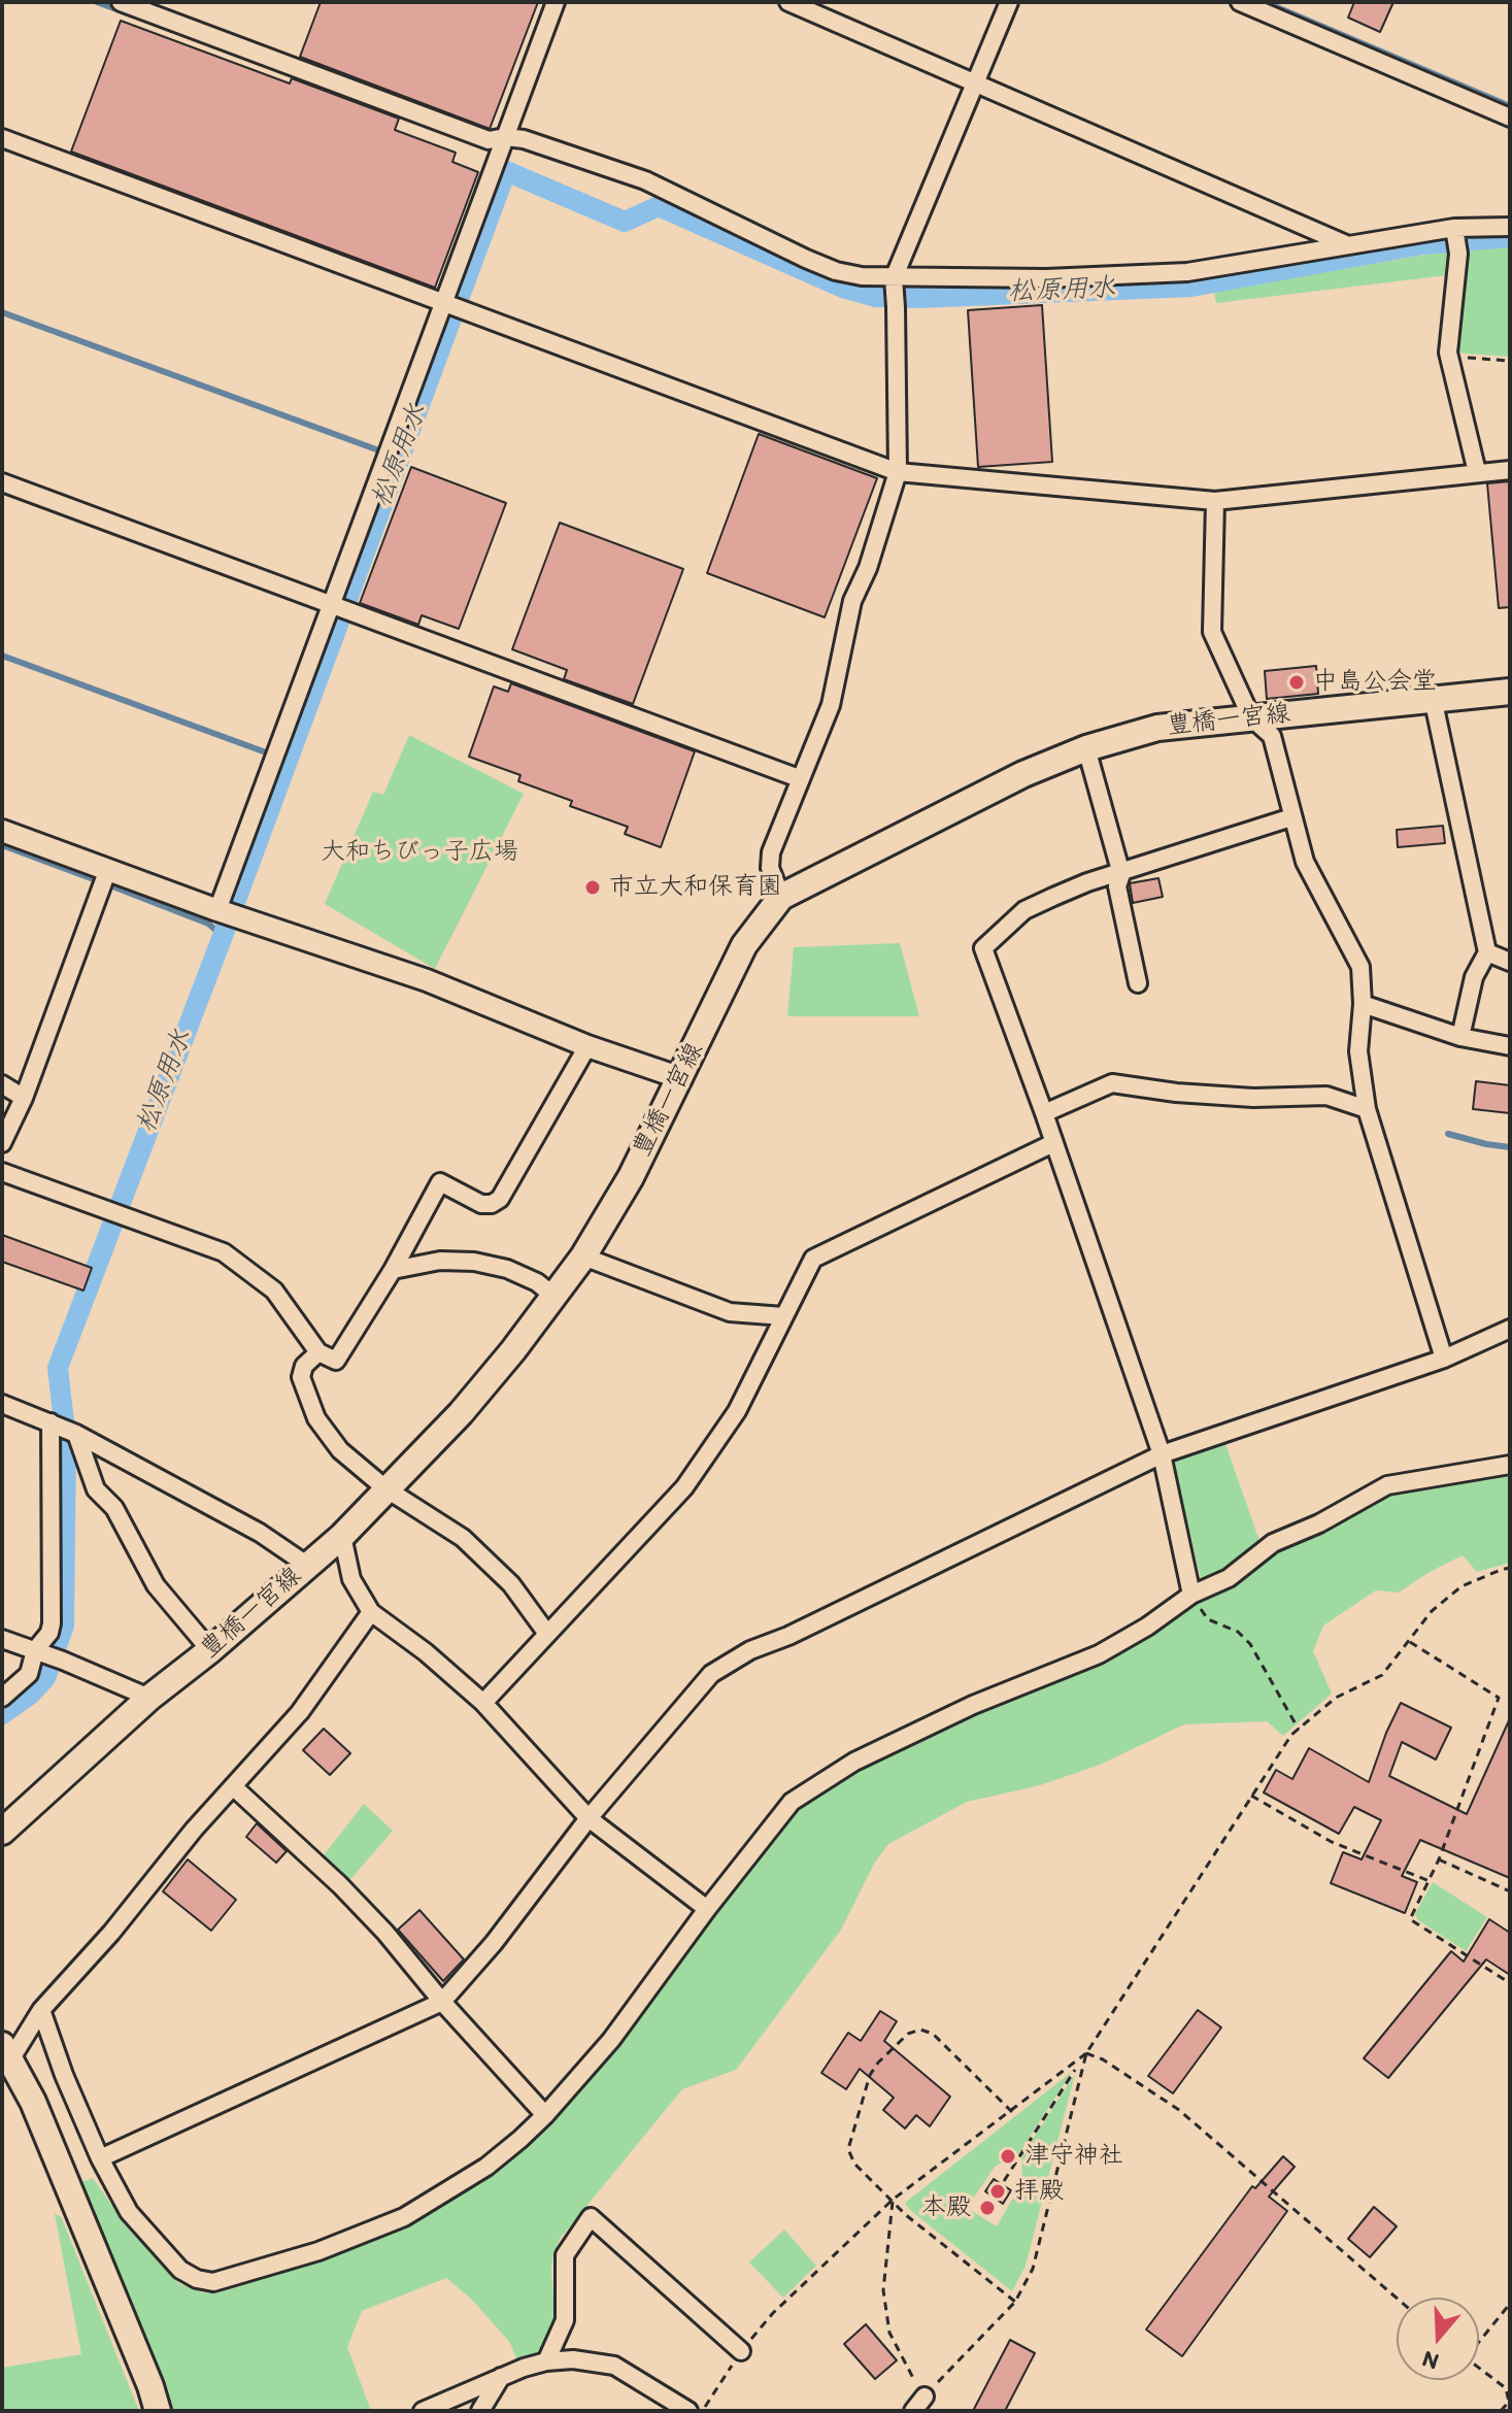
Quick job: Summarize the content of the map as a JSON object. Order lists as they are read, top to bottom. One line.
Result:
{"streets":{"main road":["豊橋一宮線"]},"water":["松原用水"],"parks":["大和ちびっ子広場"],"places":["中島公会堂","市立大和保育園","津守神社","拝殿","本殿"],"north":"bottom"}
